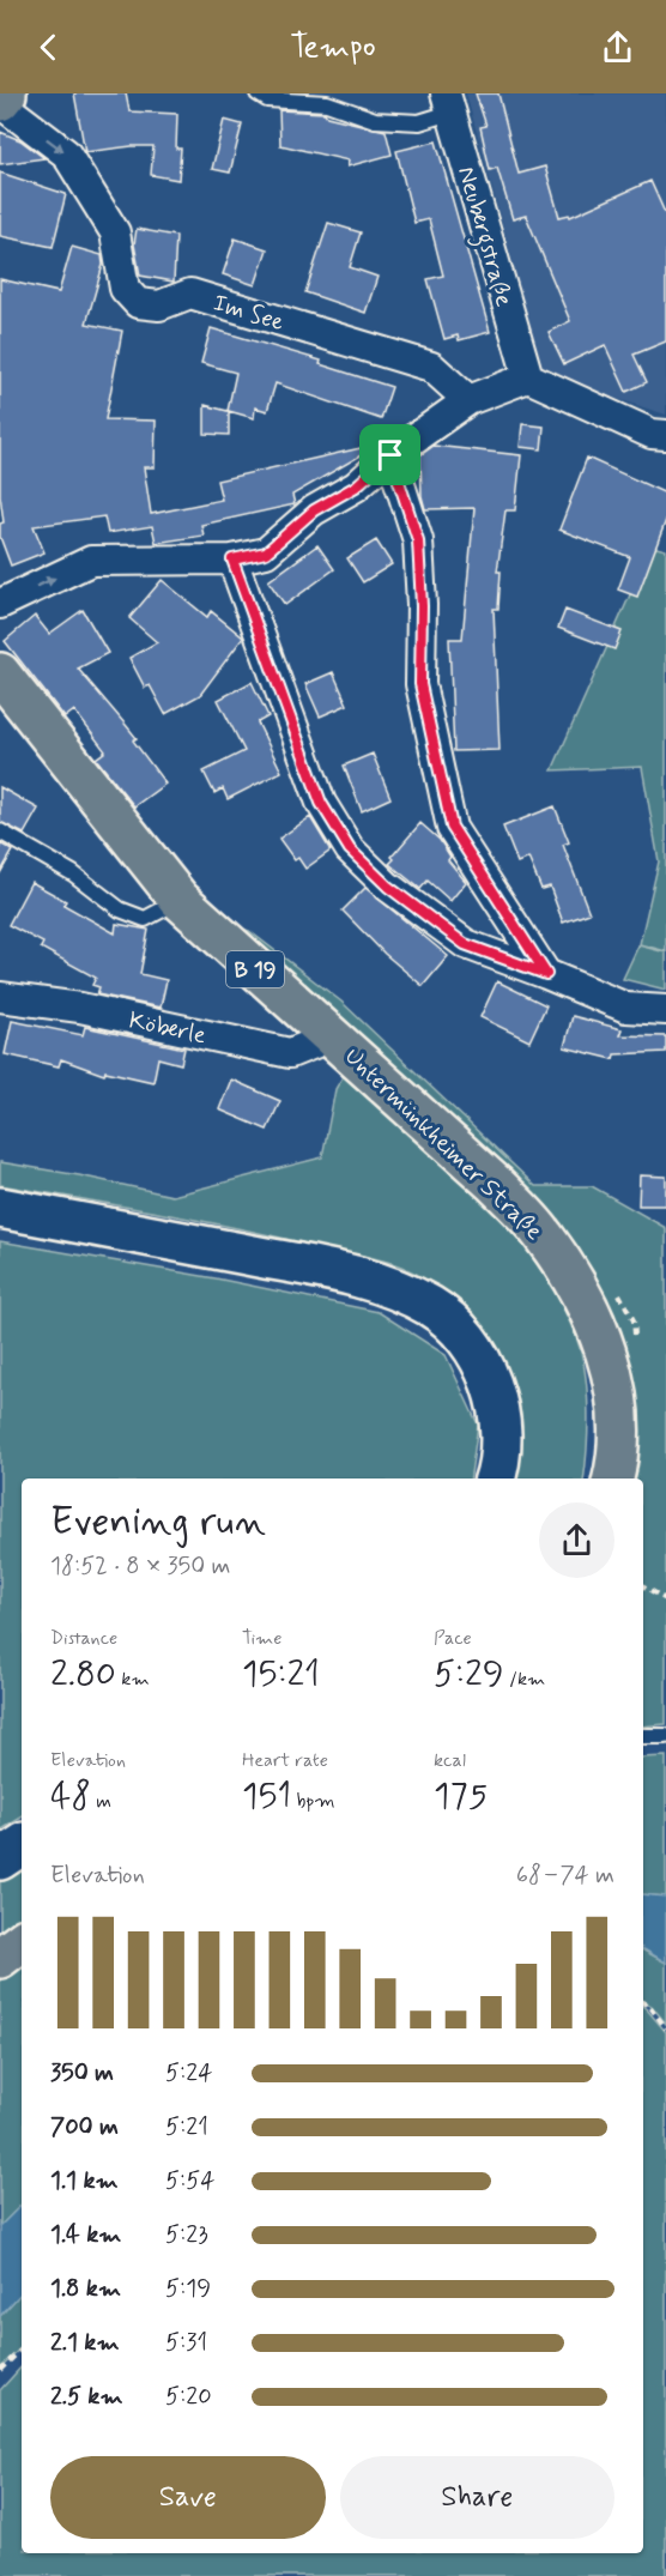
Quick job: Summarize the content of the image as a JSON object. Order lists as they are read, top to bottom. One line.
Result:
{"streets":{"main road":["B 19","Untermünkheimer Straße"],"street":["Neubergstraße","Im See","Köberle"]},"crossings":[["Köberle","Untermünkheimer Straße"]],"one_way":["Im See"],"page":{"header":"Tempo","heading":["Evening run","18:52 · 8 × 350 m"],"stats":[["Distance","2.80 km"],["Time","15:21"],["Pace","5:29 /km"],["Elevation","48 m"],["Heart rate","151 bpm"],["kcal","175"]],"chart":["Elevation","68–74 m"],"list":[{"name":"350 m","note":"5:24"},{"name":"700 m","note":"5:21"},{"name":"1.1 km","note":"5:54"},{"name":"1.4 km","note":"5:23"},{"name":"1.8 km","note":"5:19"},{"name":"2.1 km","note":"5:31"},{"name":"2.5 km","note":"5:20"}],"buttons":["Save","Share"]}}
